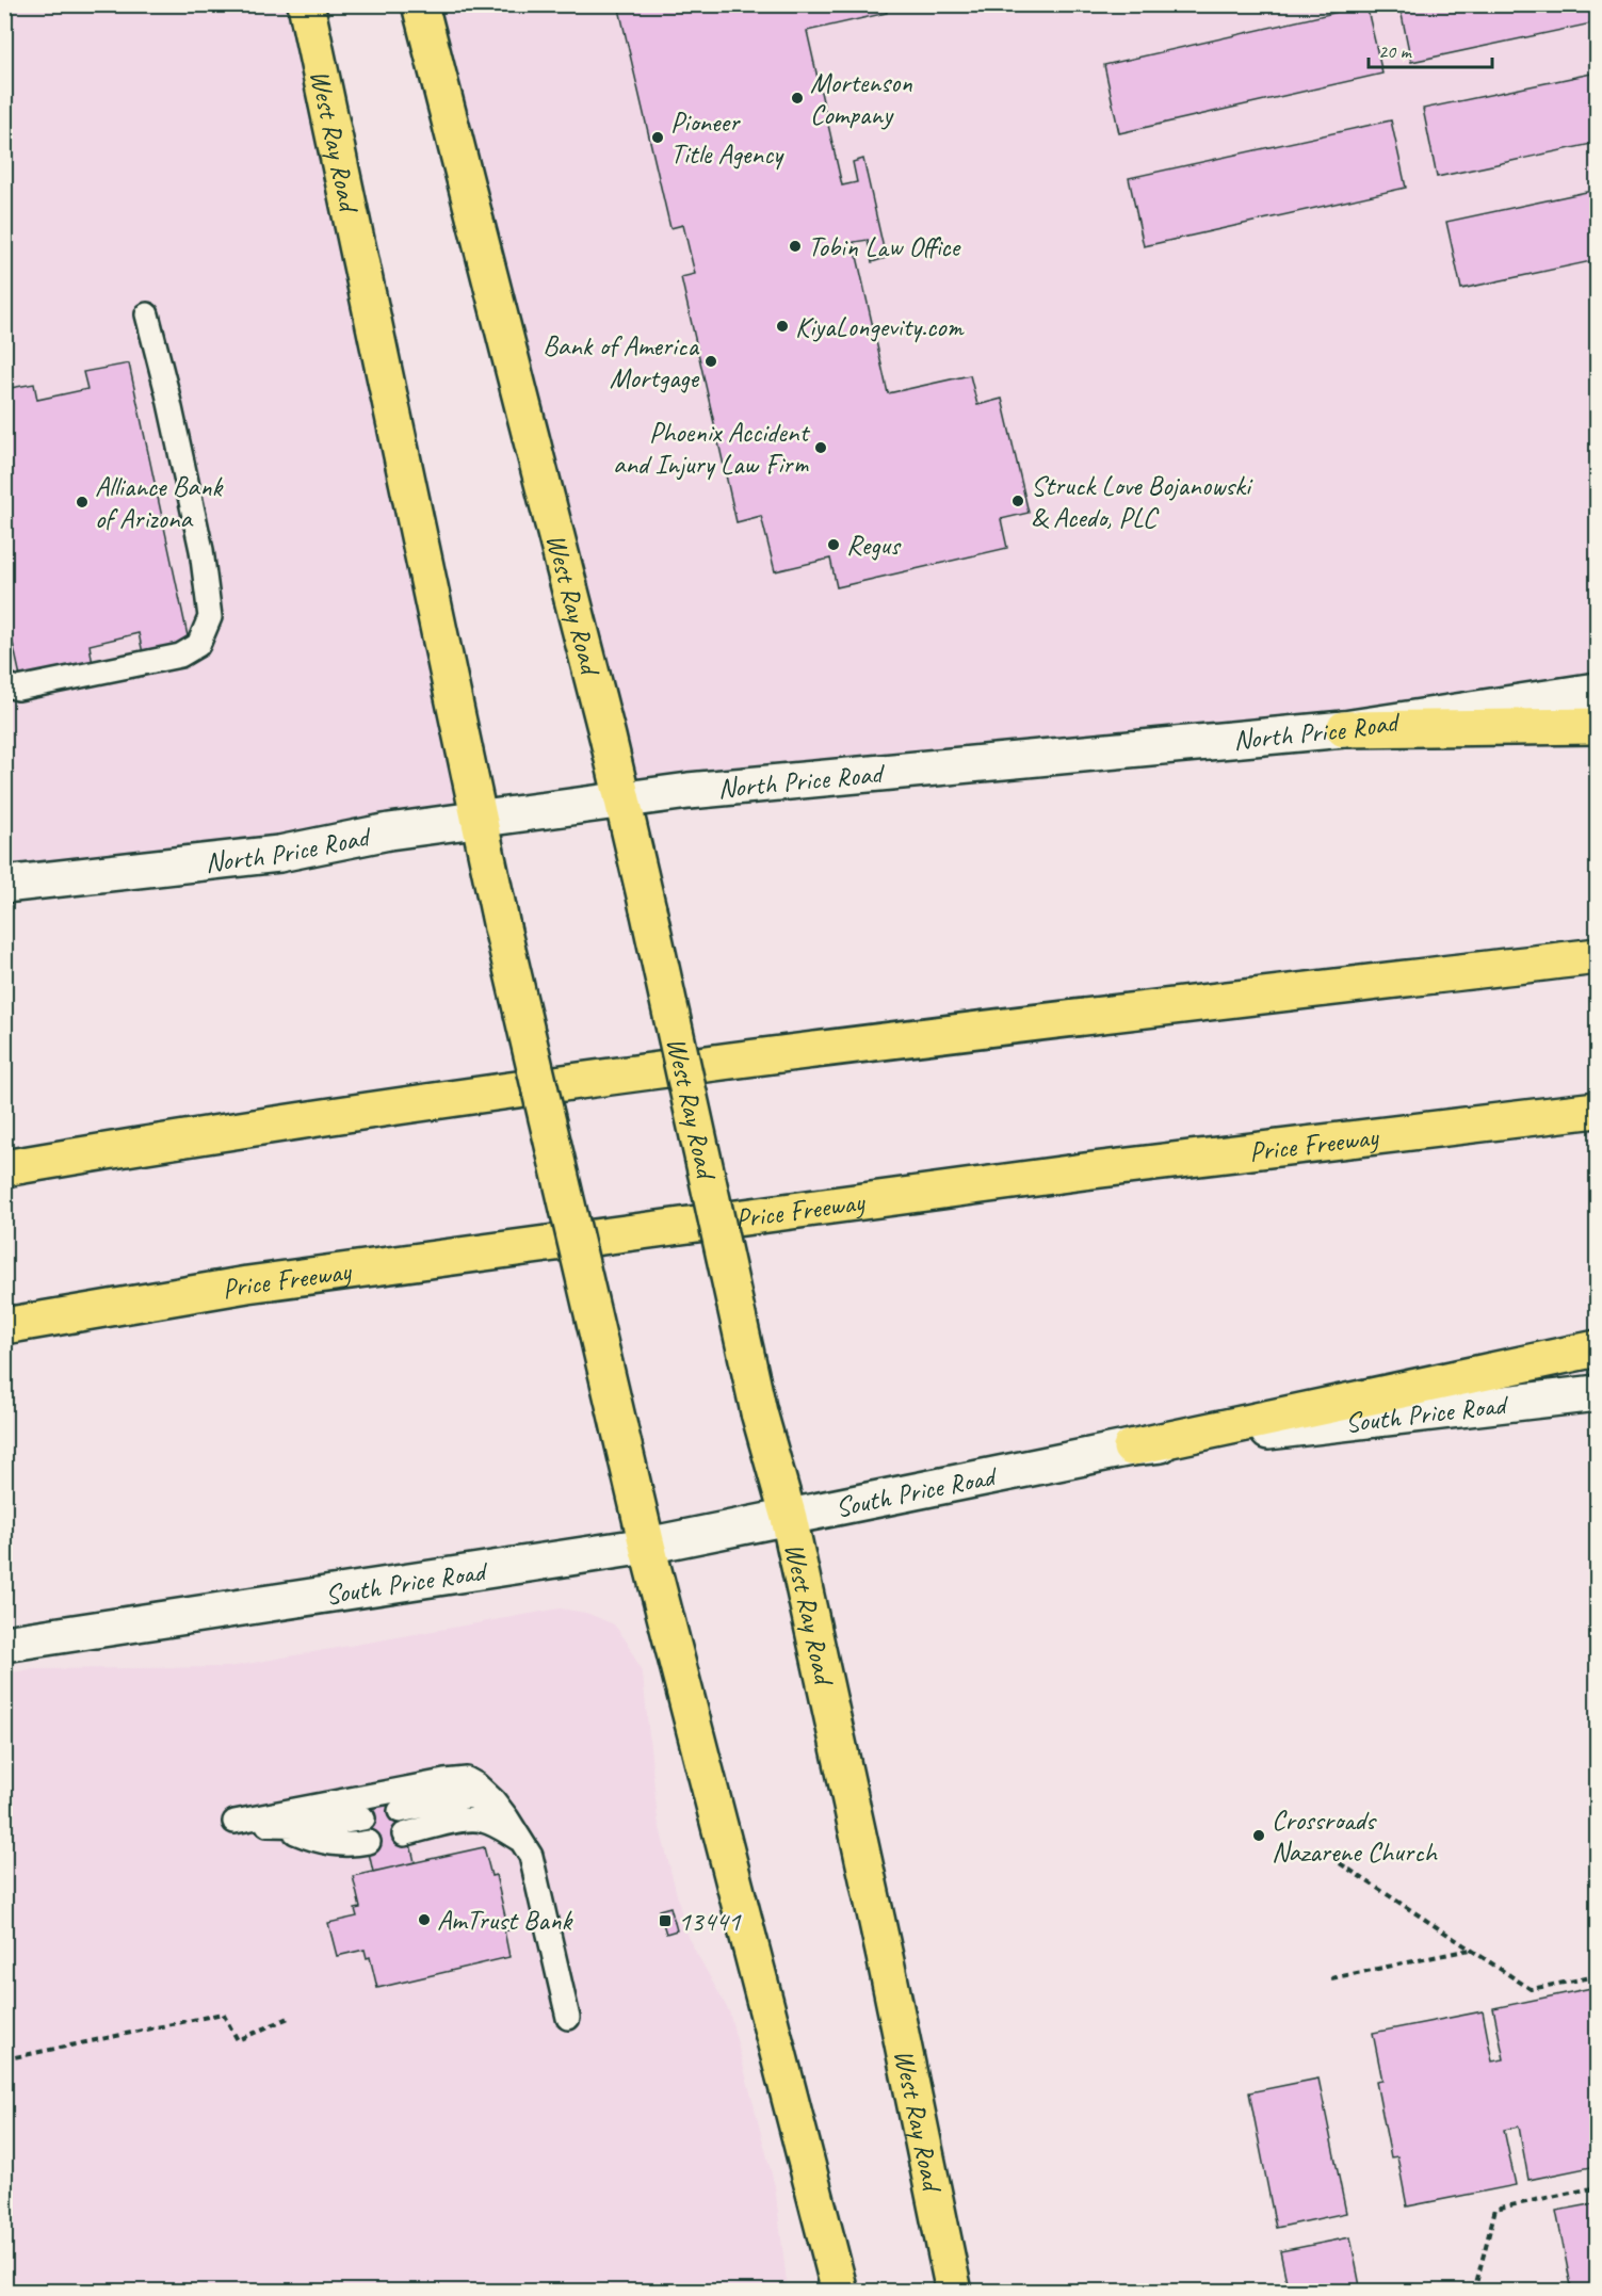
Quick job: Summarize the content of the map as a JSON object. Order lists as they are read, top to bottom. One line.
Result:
{"streets":{"main road":["West Ray Road","North Price Road","Price Freeway","South Price Road"]},"crossings":[["West Ray Road","North Price Road"],["West Ray Road","South Price Road"]],"places":{"other":["Mortenson Company","Pioneer Title Agency","Tobin Law Office","KiyaLongevity.com","Bank of America Mortgage","Phoenix Accident and Injury Law Firm","Struck Love Bojanowski & Acedo, PLC","Alliance Bank of Arizona","Regus","Crossroads Nazarene Church","AmTrust Bank"],"transit":["13441"]},"scale_bar":"20 m"}
